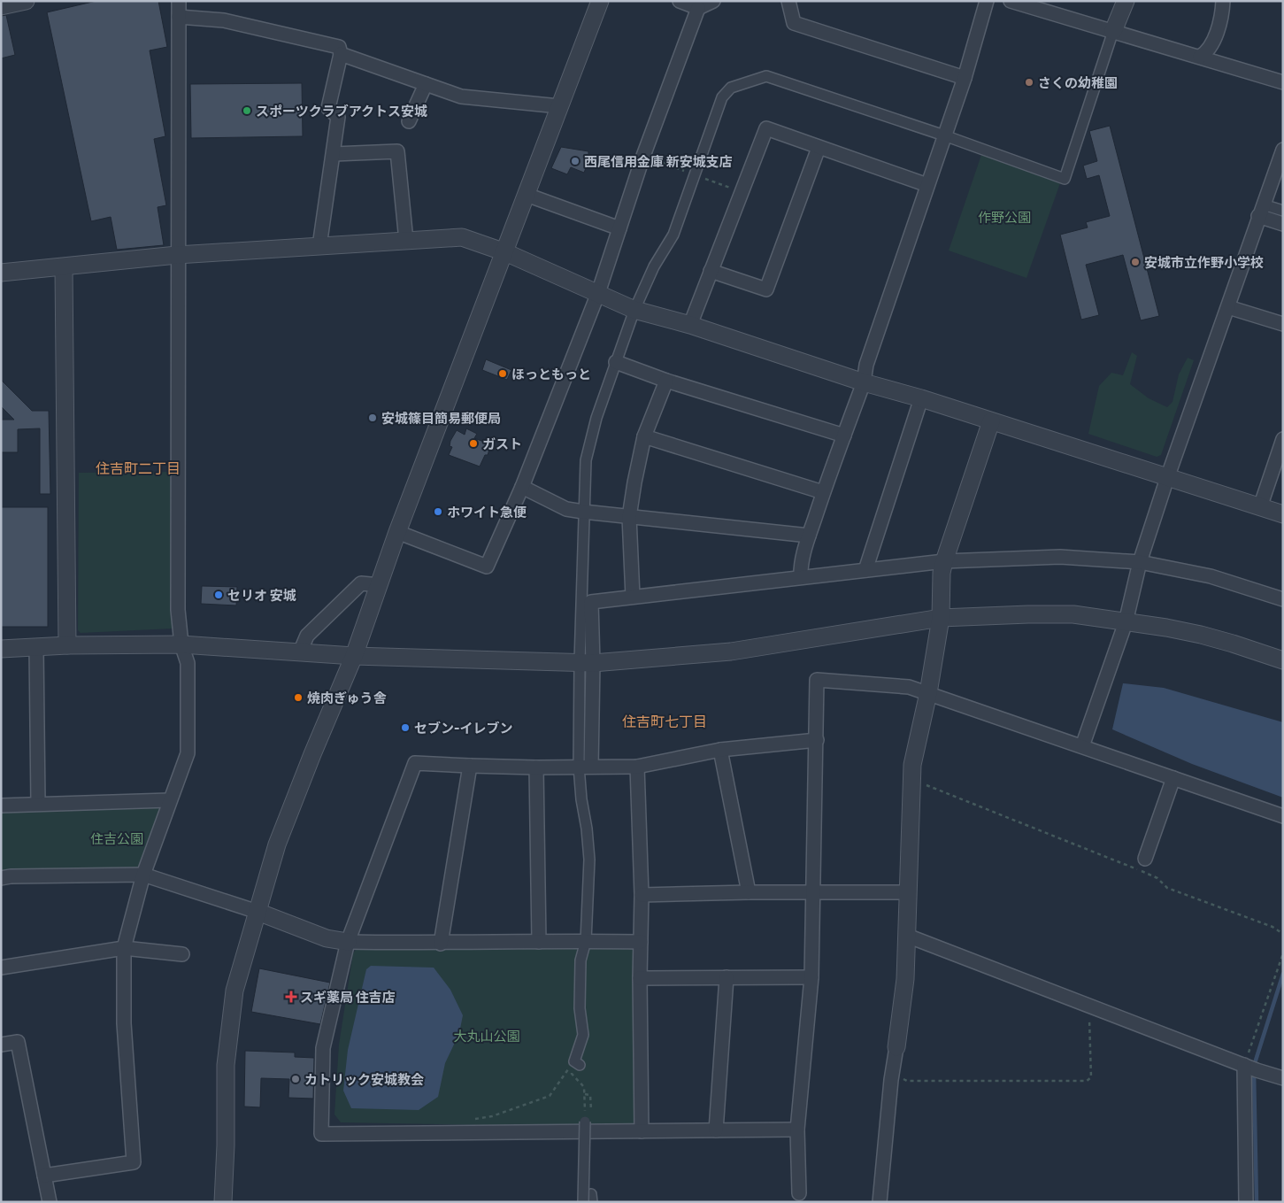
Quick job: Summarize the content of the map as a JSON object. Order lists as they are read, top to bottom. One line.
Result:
{"districts":["住吉町二丁目","住吉町七丁目"],"parks":["作野公園","住吉公園","大丸山公園"],"places":{"other":["さくの幼稚園","スポーツクラブアクトス安城","西尾信用金庫 新安城支店","安城市立作野小学校","ほっともっと","安城篠目簡易郵便局","ガスト","ホワイト急便","セリオ 安城","焼肉ぎゅう舎","セブン-イレブン","カトリック安城教会"],"health":["スギ薬局 住吉店"]}}
